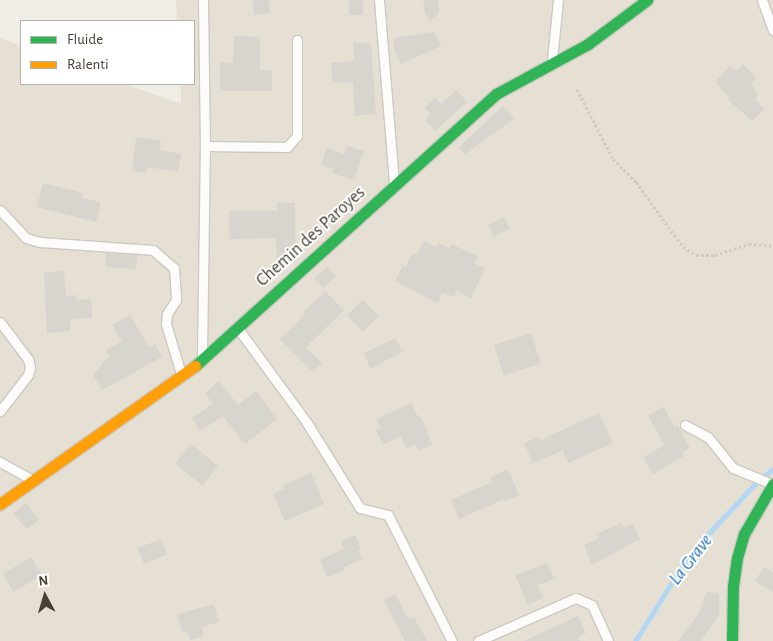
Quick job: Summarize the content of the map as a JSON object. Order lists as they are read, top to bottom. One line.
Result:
{"streets":{"street":["Chemin des Paroyes"]},"water":["La Grave"],"legend":["Fluide","Ralenti"],"north":"top"}
